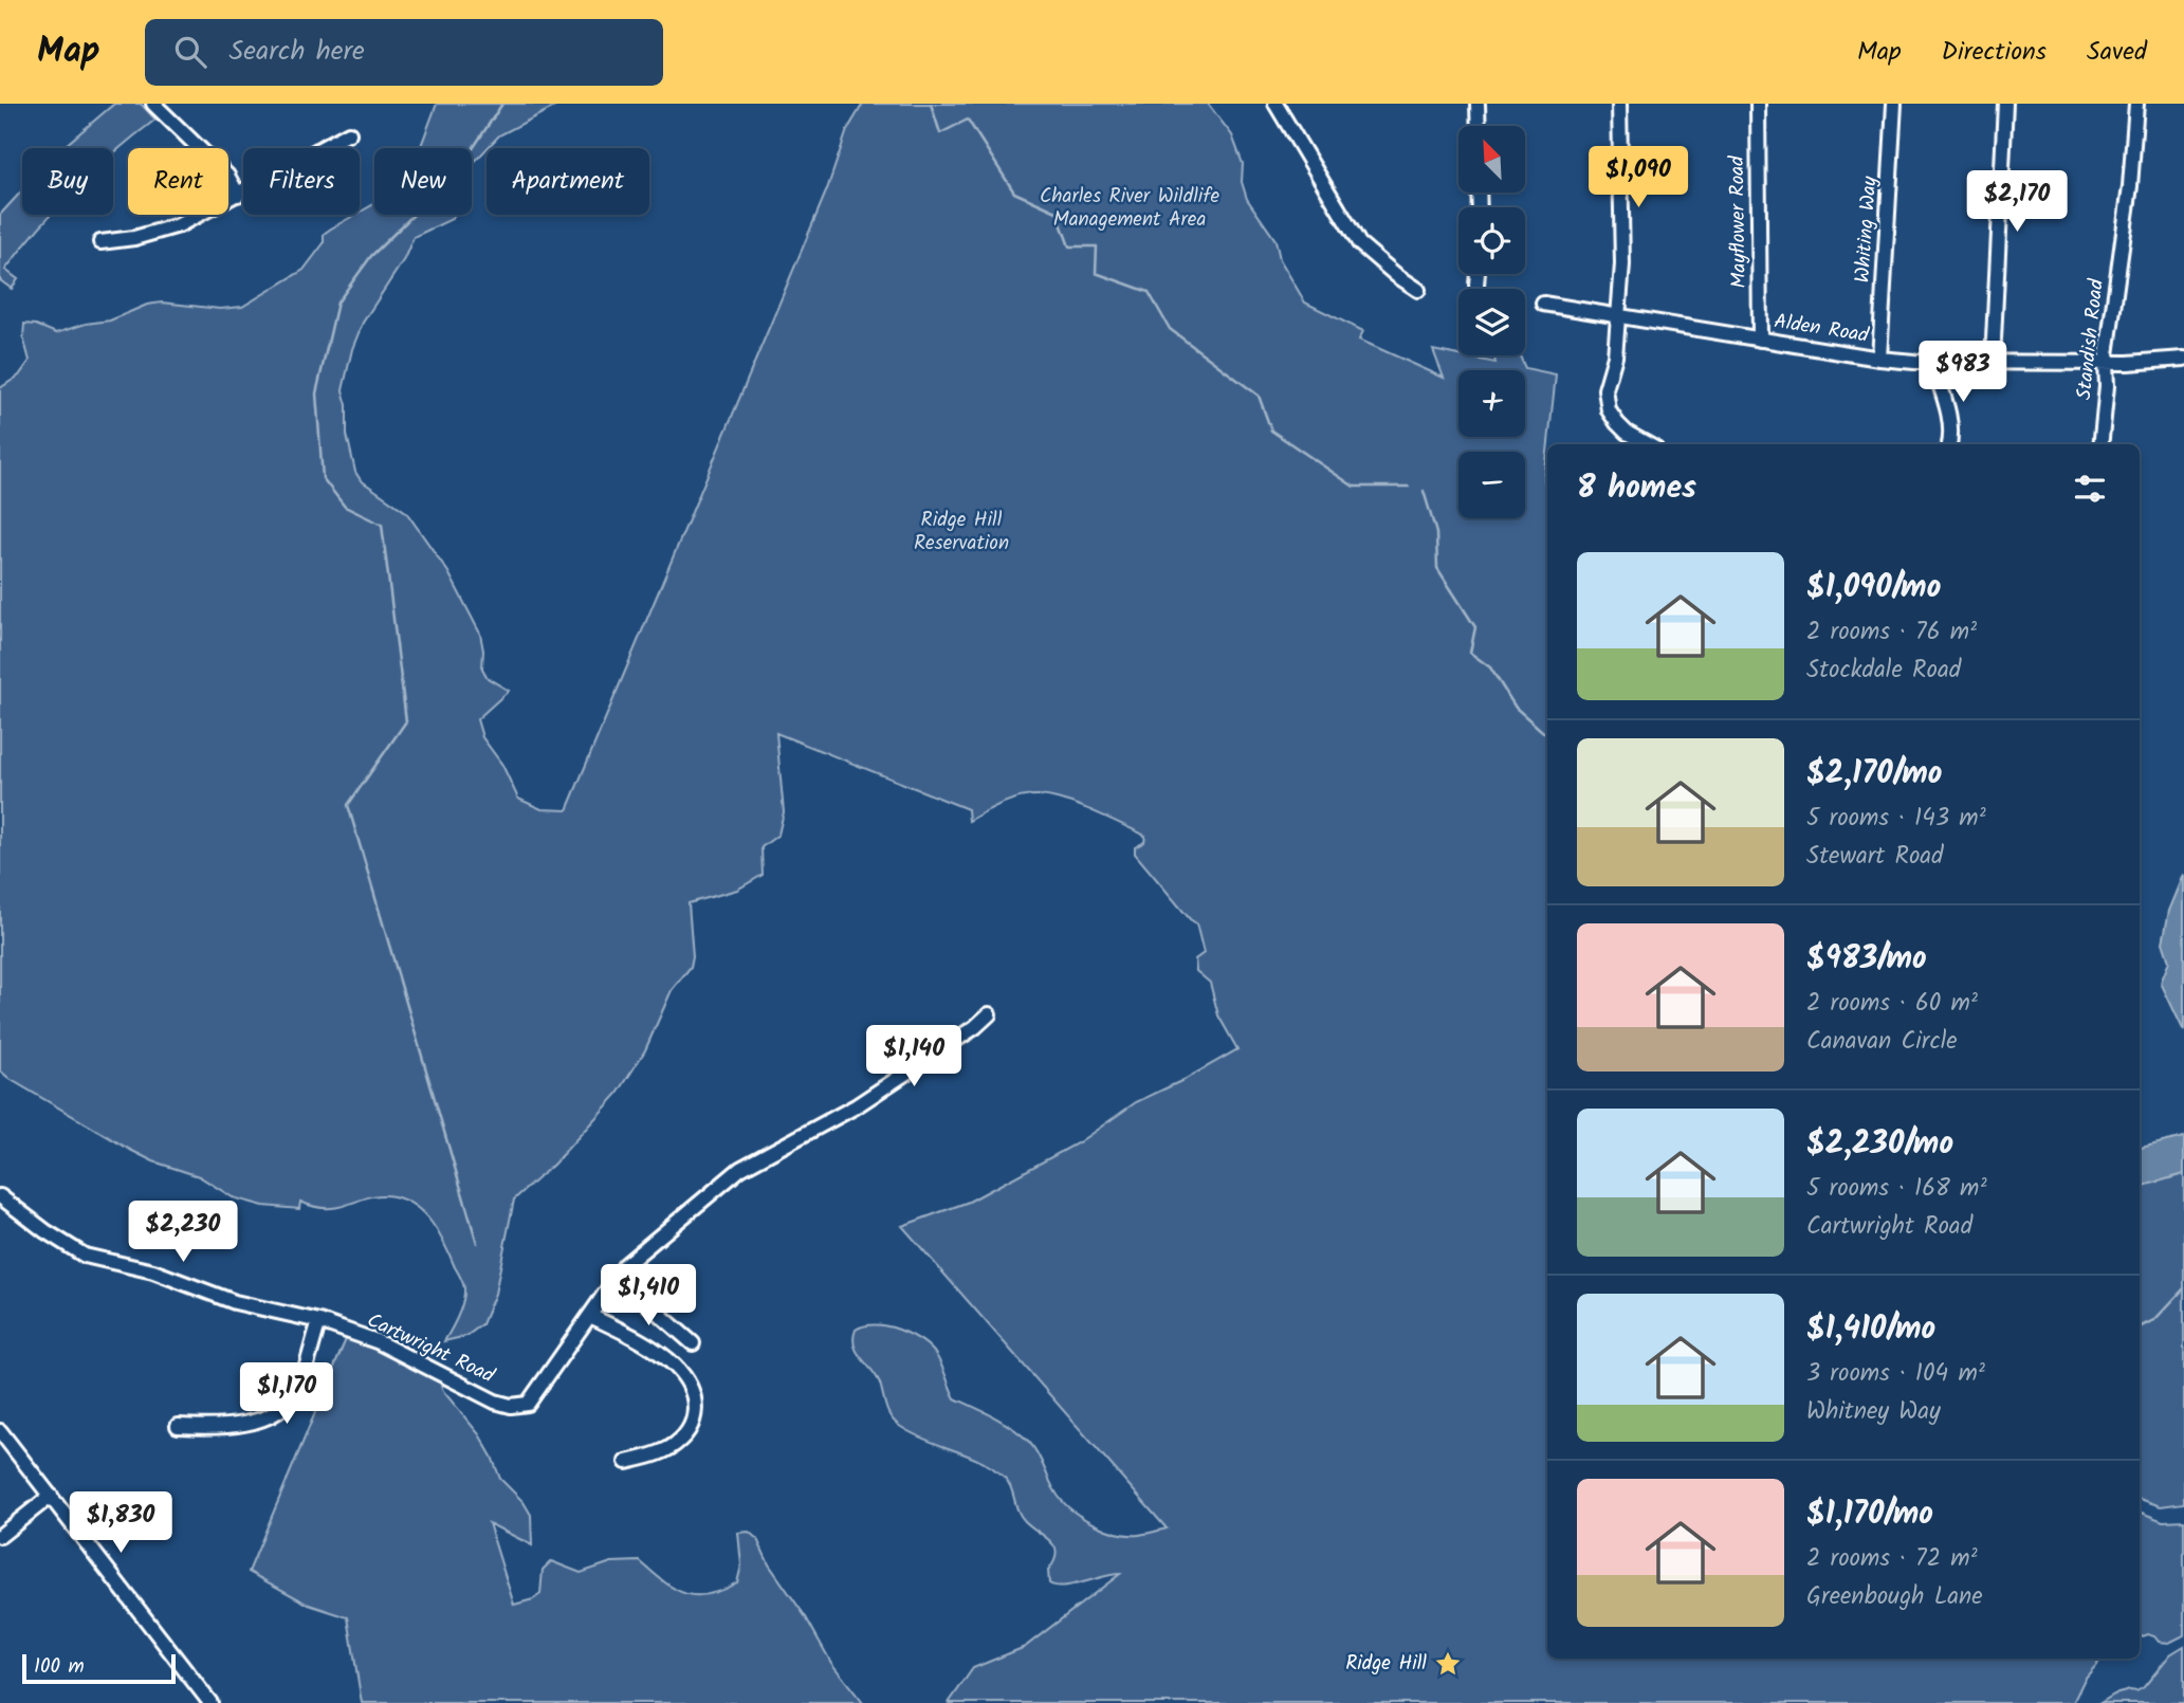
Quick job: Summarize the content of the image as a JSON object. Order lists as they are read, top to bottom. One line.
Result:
{"streets":{"street":["Mayflower Road","Whiting Way","Alden Road","Standish Road","Cartwright Road"]},"crossings":[["Mayflower Road","Alden Road"],["Whiting Way","Alden Road"],["Alden Road","Standish Road"]],"parks":["Charles River Wildlife Management Area","Ridge Hill Reservation"],"places":{"place":["Ridge Hill"]},"scale_bar":"100 m","north":"top left","page":{"header":"Map","search":"Search here","nav":["Map","Directions","Saved"],"map_buttons":["+","−"],"price":["$1,090","$2,170","$983","$1,140","$2,230","$1,410","$1,170","$1,830"],"chip":["Buy","Rent","Filters","New","Apartment"],"heading":"8 homes","list":[{"name":"$1,090/mo","note":"2 rooms · 76 m² · Stockdale Road"},{"name":"$2,170/mo","note":"5 rooms · 143 m² · Stewart Road"},{"name":"$983/mo","note":"2 rooms · 60 m² · Canavan Circle"},{"name":"$2,230/mo","note":"5 rooms · 168 m² · Cartwright Road"},{"name":"$1,410/mo","note":"3 rooms · 104 m² · Whitney Way"},{"name":"$1,170/mo","note":"2 rooms · 72 m² · Greenbough Lane"}],"scale":"100 m"}}
